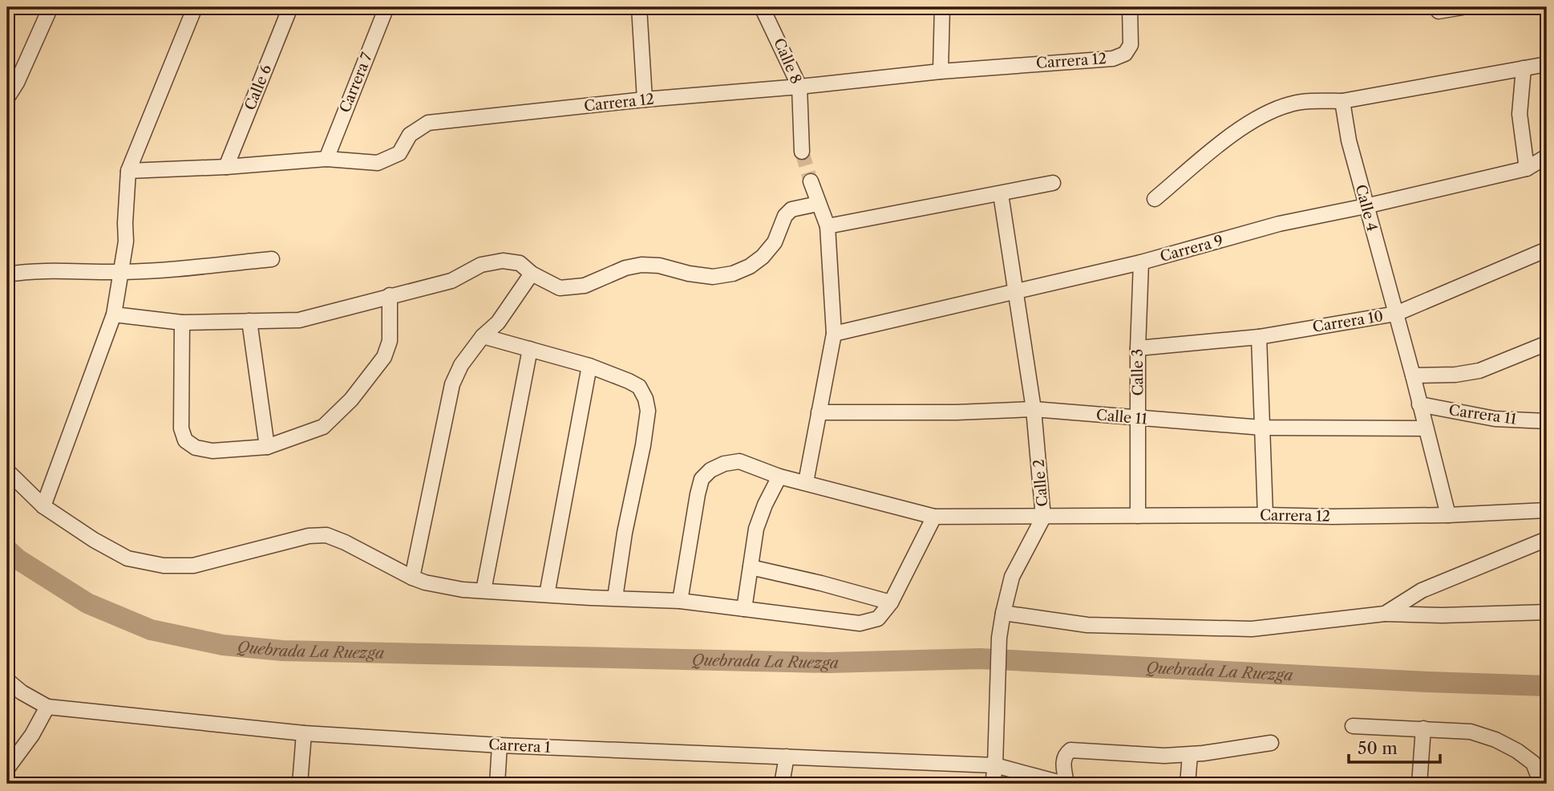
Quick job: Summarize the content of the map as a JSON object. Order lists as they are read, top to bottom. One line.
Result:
{"streets":{"street":["Calle 8","Carrera 12","Carrera 7","Calle 6","Calle 4","Carrera 9","Carrera 10","Calle 3","Carrera 11","Calle 11","Calle 2","Carrera 1"]},"crossings":[["Calle 8","Carrera 12"],["Carrera 12","Carrera 7"],["Carrera 12","Calle 6"],["Carrera 12","Calle 4"],["Carrera 12","Calle 3"],["Carrera 12","Calle 2"],["Calle 4","Carrera 9"],["Calle 4","Carrera 10"],["Calle 4","Carrera 11"],["Calle 4","Calle 11"],["Carrera 9","Calle 3"],["Carrera 9","Calle 2"],["Carrera 10","Calle 3"],["Calle 3","Calle 11"],["Calle 11","Calle 2"],["Calle 2","Carrera 1"]],"water":["Quebrada La Ruezga"],"scale_bar":"50 m"}
